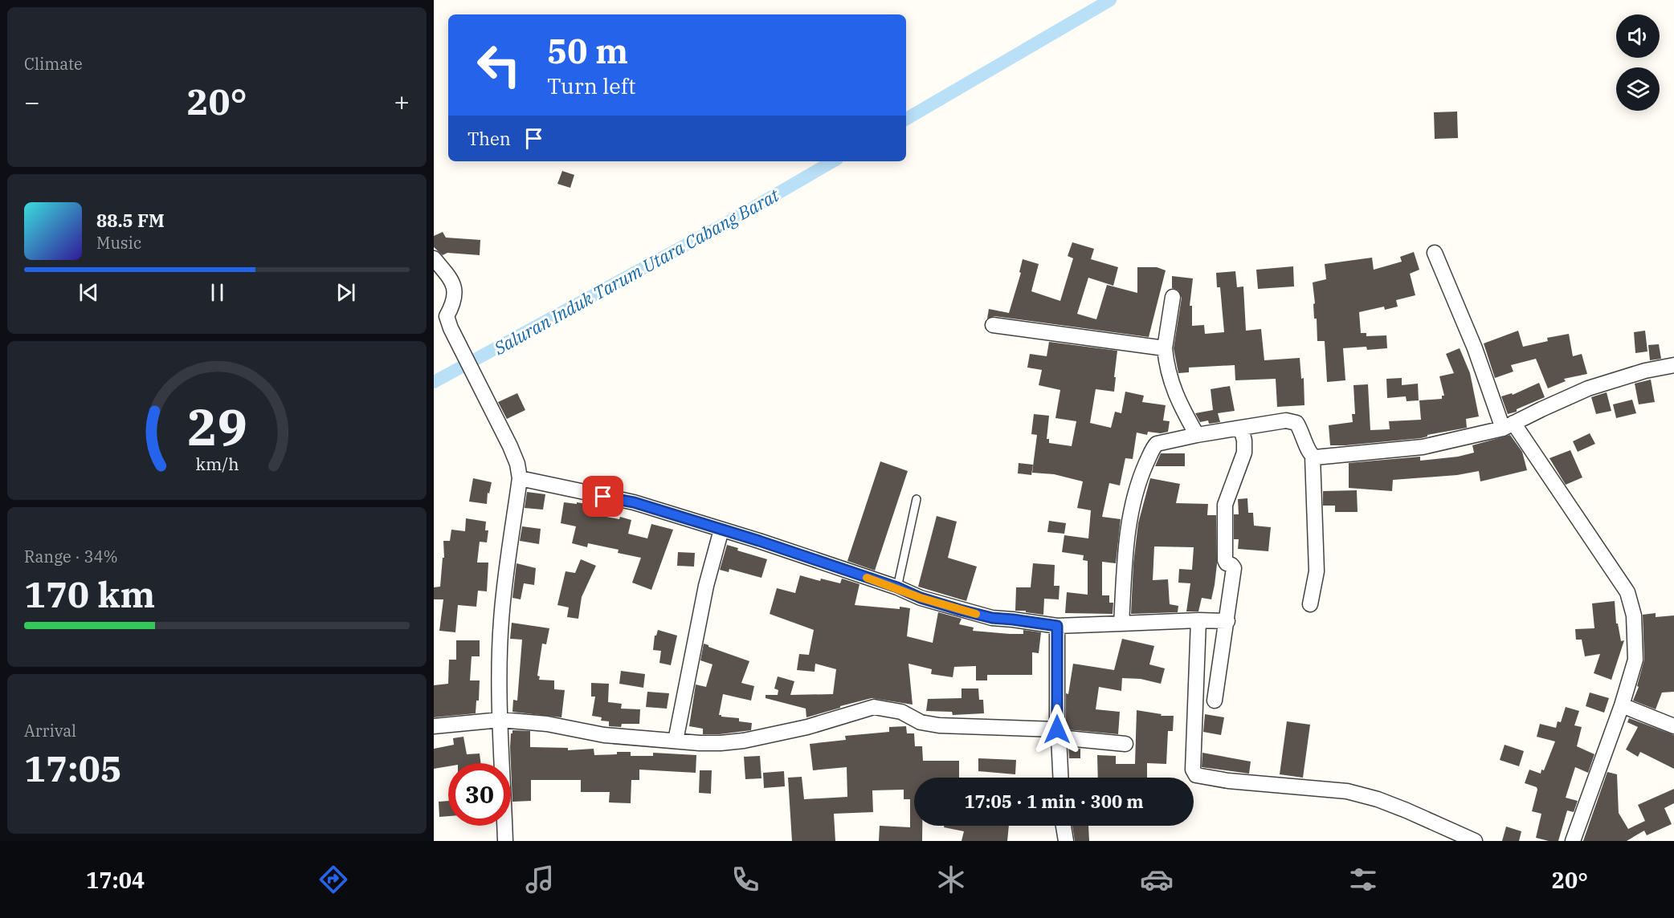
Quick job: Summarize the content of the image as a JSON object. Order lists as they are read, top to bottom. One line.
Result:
{"water":["Saluran Induk Tarum Utara Cabang Barat"],"page":{"tile":["Climate",["Range · 34%","170 km"],["Arrival","17:05"]],"turn":["50 m","Turn left"],"heat":["−","20°","+"],"then":"Then","song":["88.5 FM","Music"],"limit":"30","trip":"17:05 · 1 min · 300 m","tabs":["17:04","20°"],"gauge":["29","km/h"]}}
